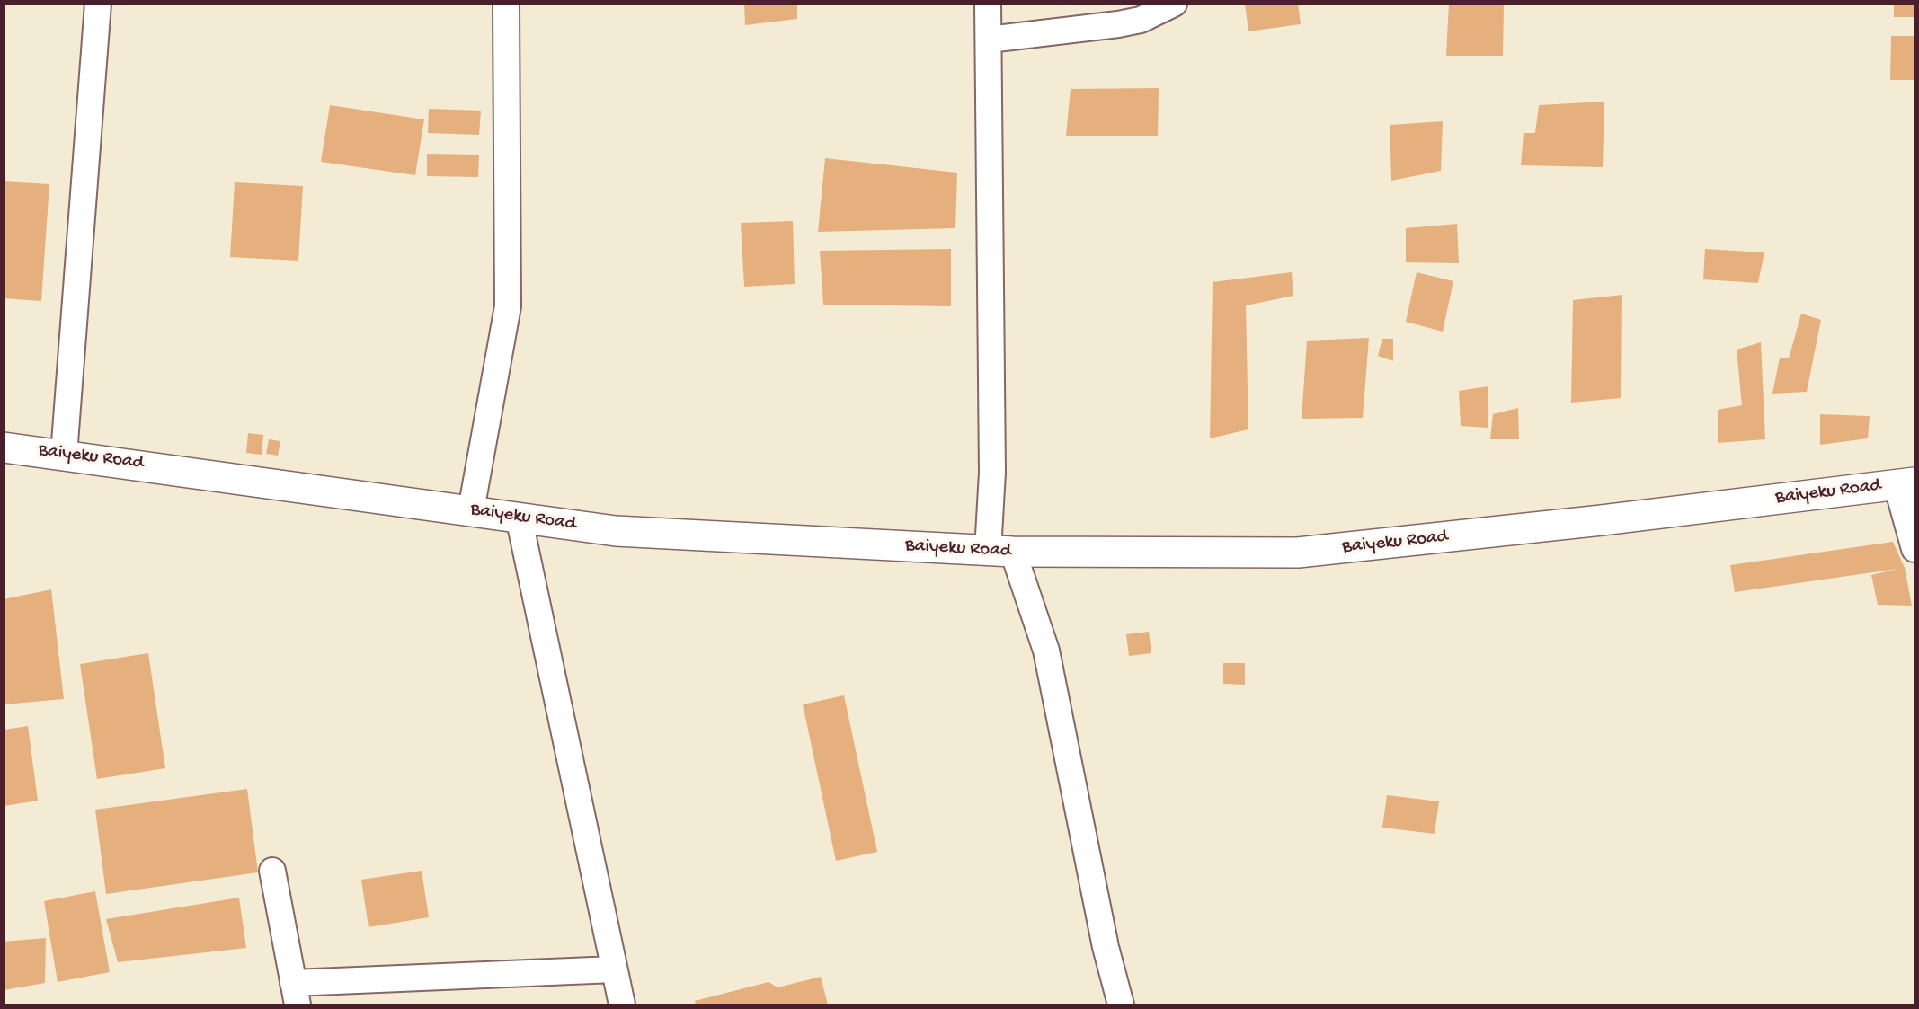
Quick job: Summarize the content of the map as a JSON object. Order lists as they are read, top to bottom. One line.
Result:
{"streets":{"main road":["Baiyeku Road"]}}
